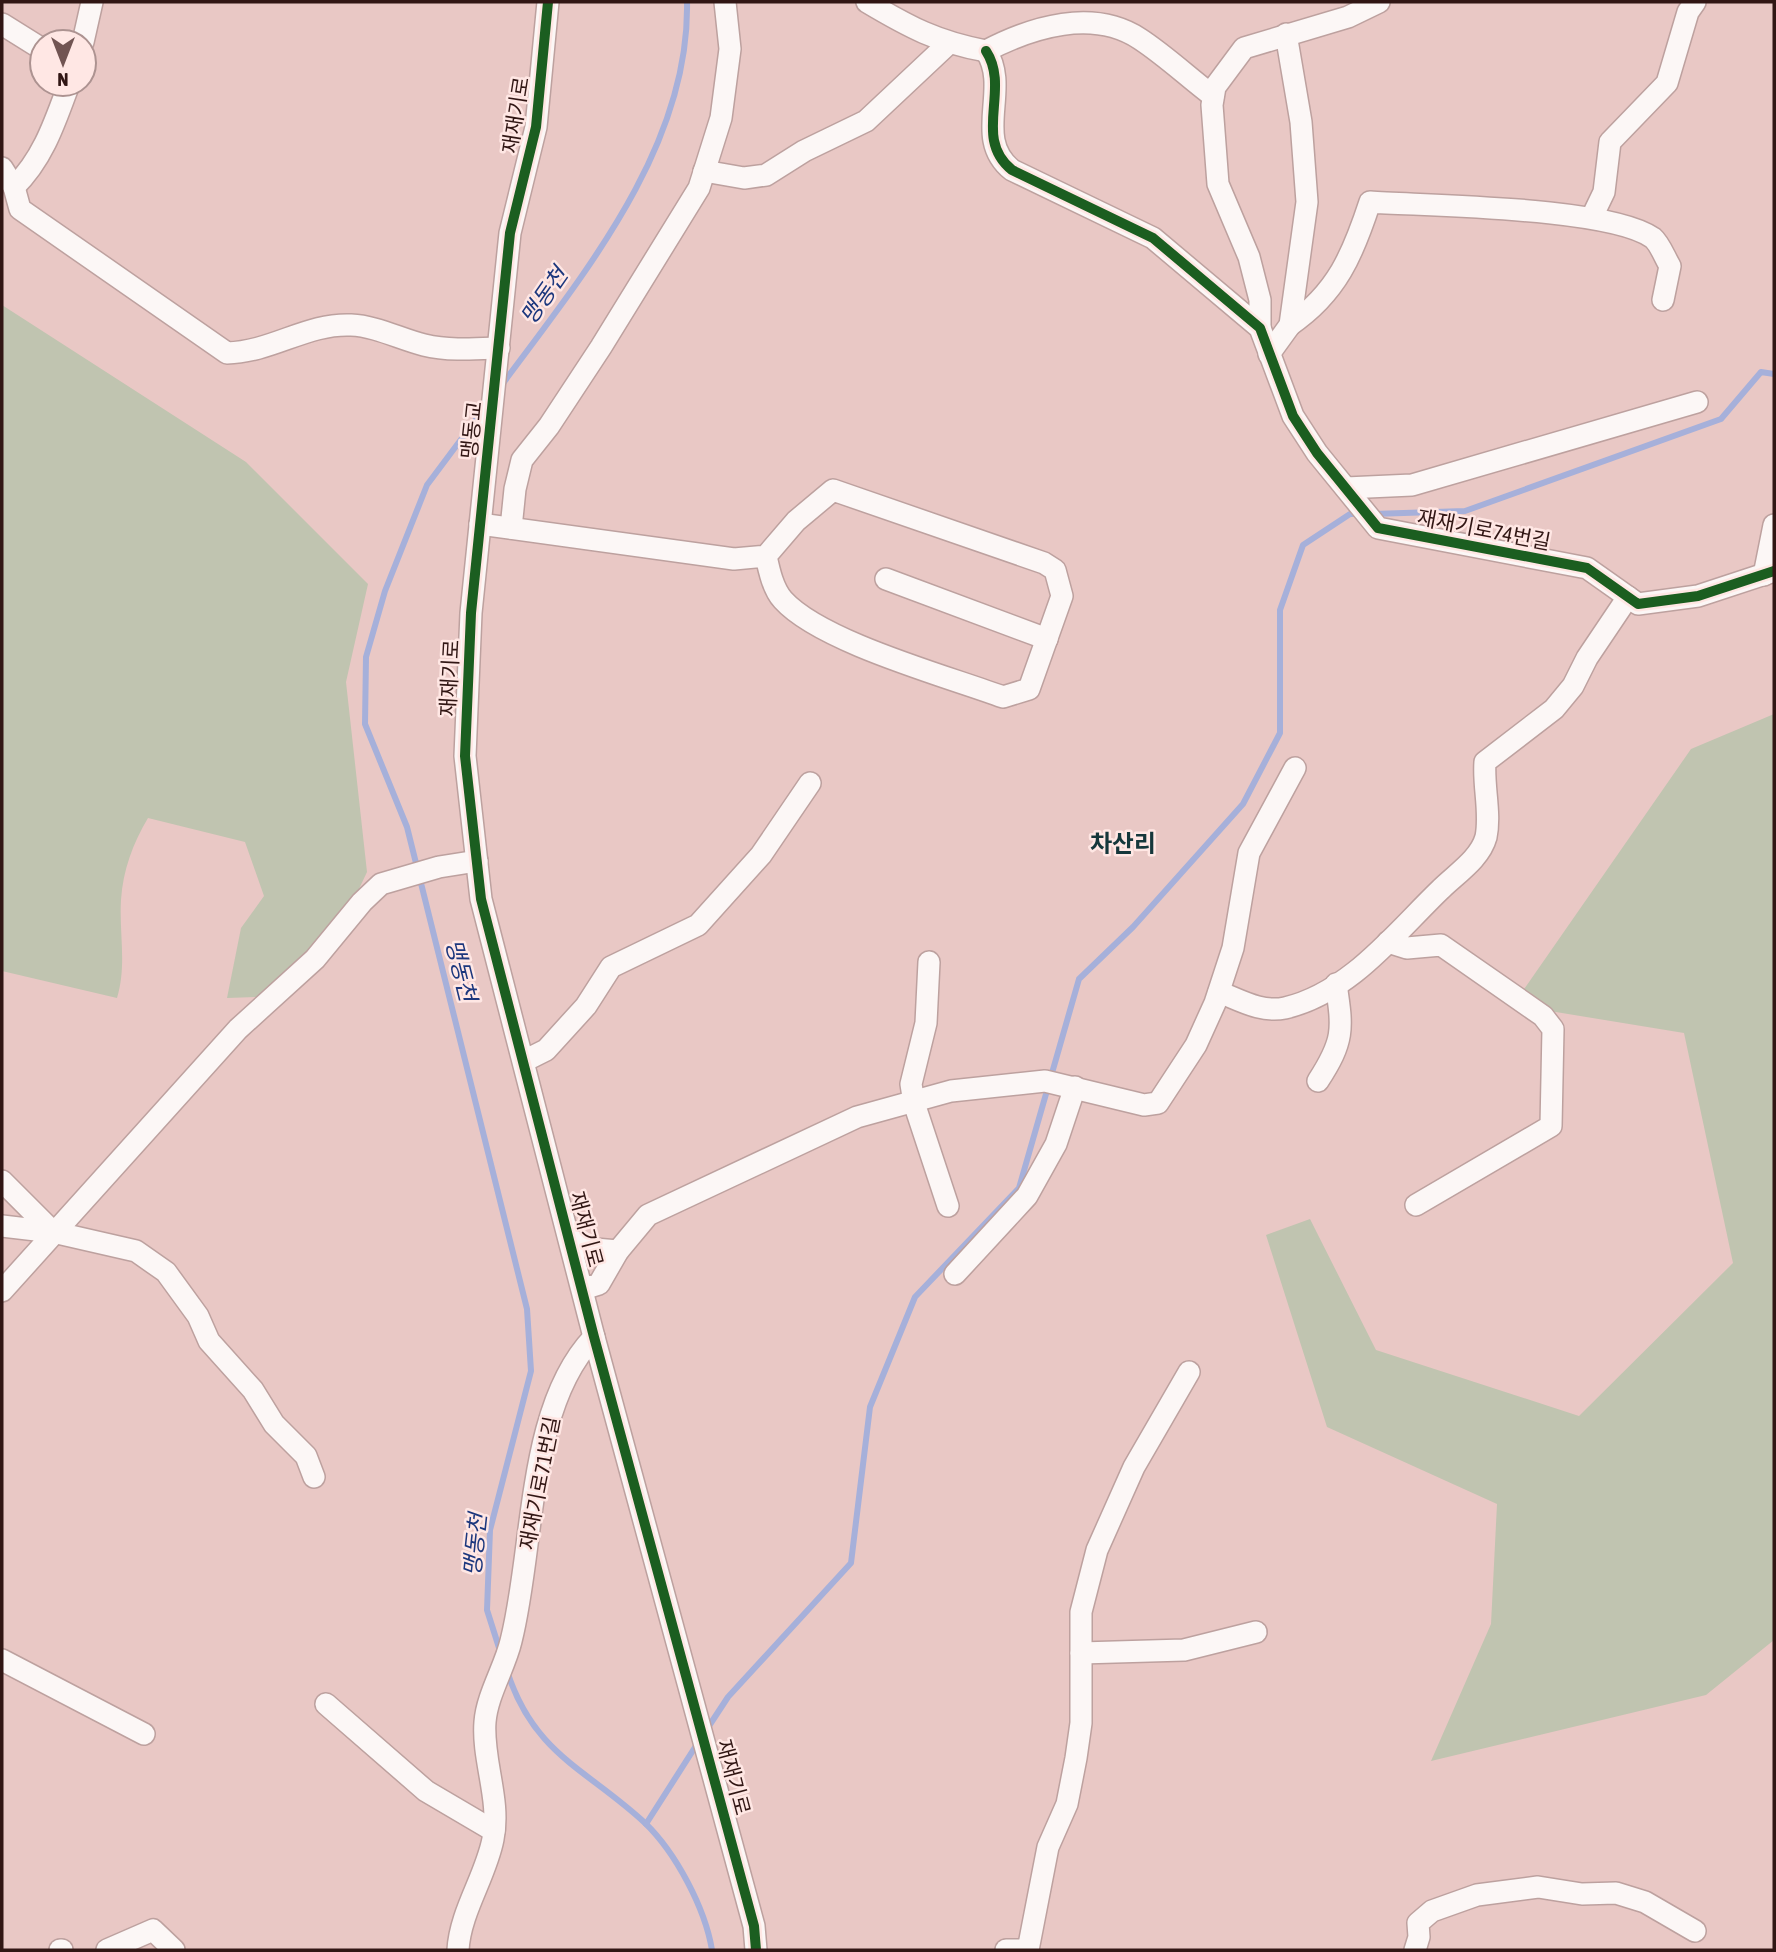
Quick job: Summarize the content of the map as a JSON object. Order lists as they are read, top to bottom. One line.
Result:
{"streets":{"street":["재재기로","맹동교","재재기로74번길","재재기로71번길"]},"crossings":[["재재기로","맹동교"],["재재기로","재재기로71번길"]],"districts":["차산리"],"water":["맹동천"],"north":"bottom"}
